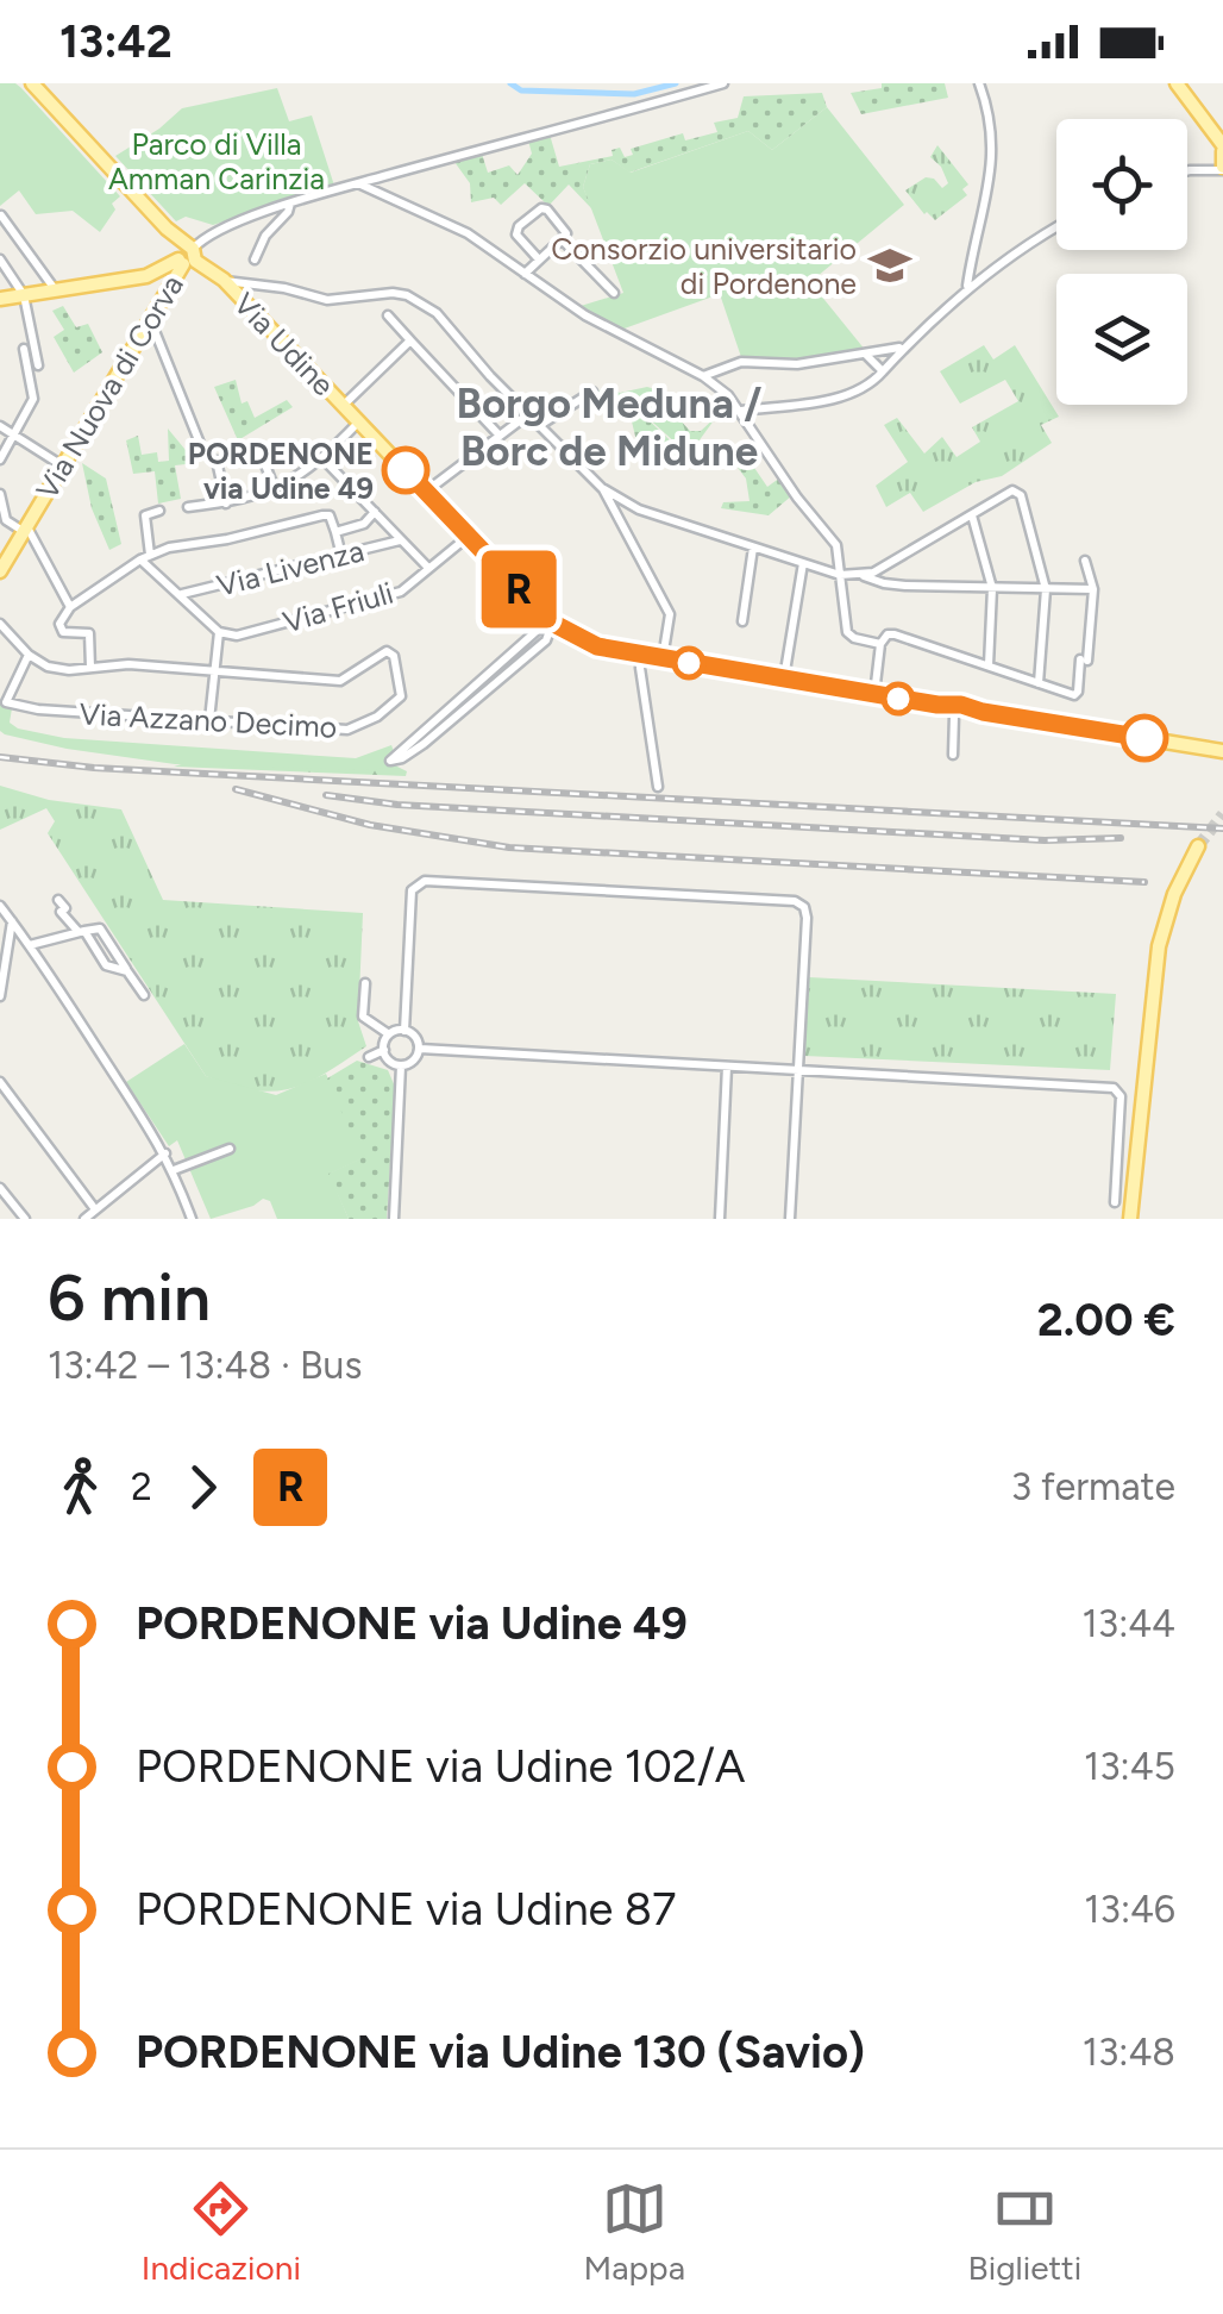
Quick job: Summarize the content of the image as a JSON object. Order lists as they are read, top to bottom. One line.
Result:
{"streets":{"main road":["Via Udine","Via Nuova di Corva"],"street":["Via Livenza","Via Friuli","Via Azzano Decimo"]},"crossings":[["Via Udine","Via Nuova di Corva"],["Via Udine","Via Friuli"]],"districts":["Borgo Meduna / Borc de Midune"],"parks":["Parco di Villa Amman Carinzia"],"places":{"school or university":["Consorzio universitario di Pordenone"],"other":["PORDENONE via Udine 49"]},"lines":["bus line R"],"page":{"status":"13:42","on_map":"R","heading":["6 min","13:42 – 13:48 · Bus","2.00 €"],"legs":["2","R","3 fermate"],"list":[{"name":"PORDENONE via Udine 49","value":"13:44"},{"name":"PORDENONE via Udine 102/A","value":"13:45"},{"name":"PORDENONE via Udine 87","value":"13:46"},{"name":"PORDENONE via Udine 130 (Savio)","value":"13:48"}],"tabs":["Indicazioni","Mappa","Biglietti"]}}
